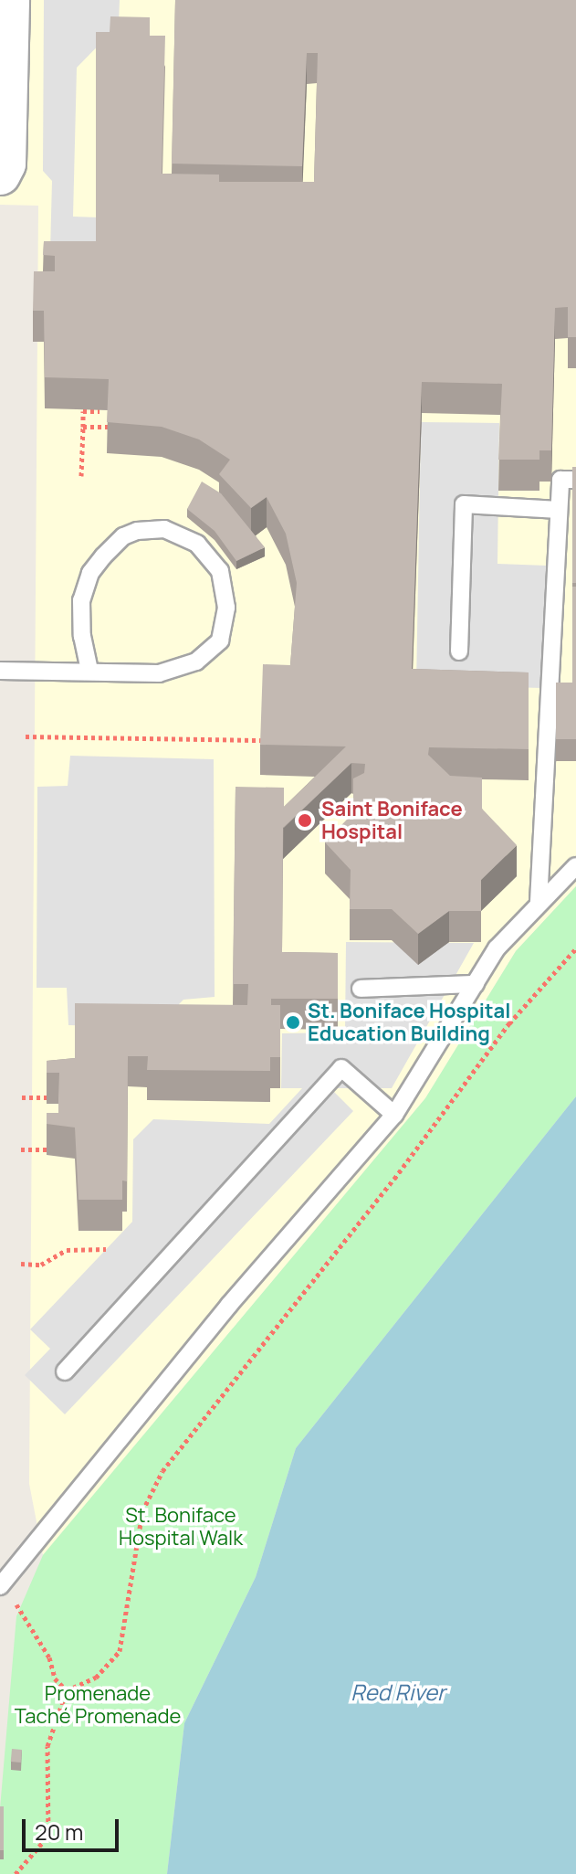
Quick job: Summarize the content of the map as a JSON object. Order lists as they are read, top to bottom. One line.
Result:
{"water":["Red River"],"parks":["St. Boniface Hospital Walk","Promenade Taché Promenade"],"places":["Saint Boniface Hospital","St. Boniface Hospital Education Building"],"scale_bar":"20 m"}
